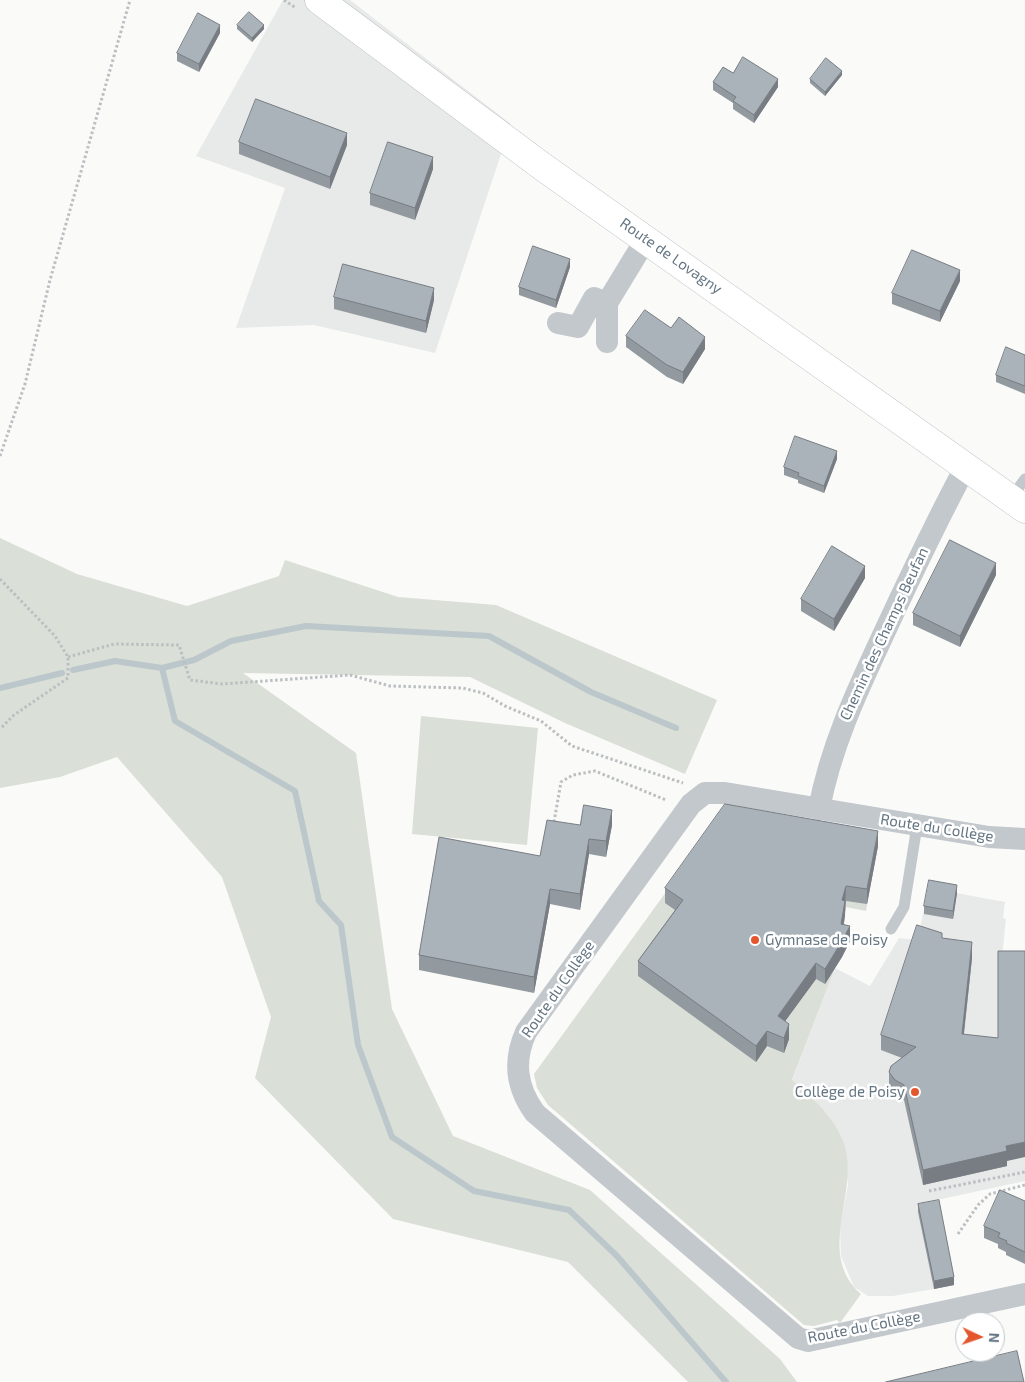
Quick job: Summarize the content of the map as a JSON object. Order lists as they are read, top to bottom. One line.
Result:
{"streets":{"main road":["Route de Lovagny"],"street":["Chemin des Champs Beufan","Route du Collège"]},"crossings":[["Route de Lovagny","Chemin des Champs Beufan"],["Chemin des Champs Beufan","Route du Collège"]],"places":["Gymnase de Poisy","Collège de Poisy"],"north":"right"}
